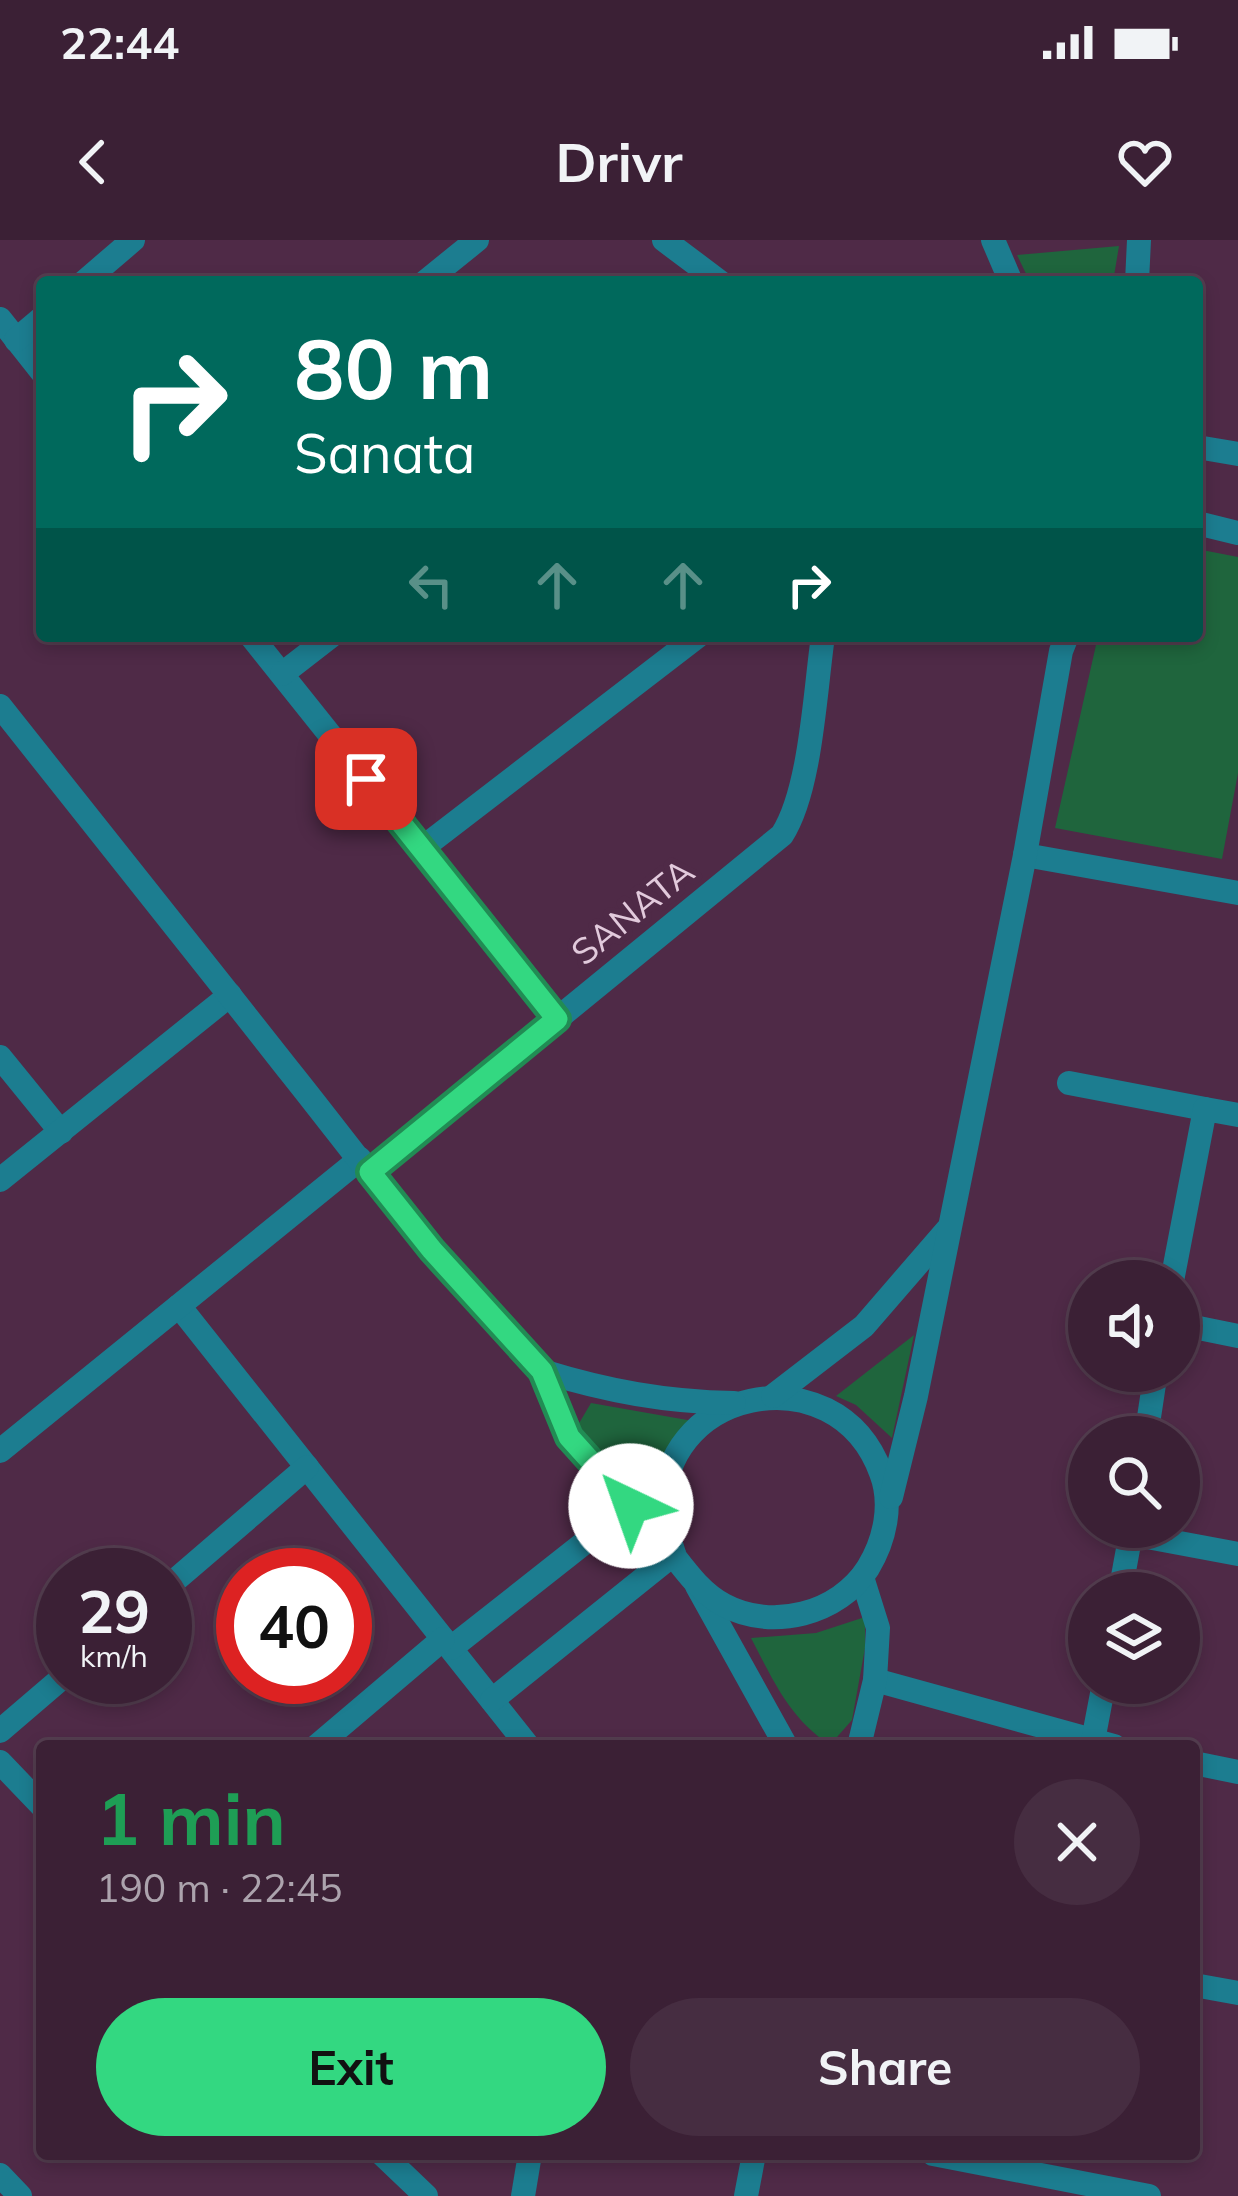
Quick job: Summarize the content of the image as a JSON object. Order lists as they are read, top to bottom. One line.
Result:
{"streets":{"street":["SANATA"]},"page":{"status":"22:44","header":"Drivr","turn":["80 m","Sanata"],"speed":"29 km/h","limit":"40","heading":["1 min","190 m · 22:45"],"buttons":["Exit","Share"]}}
